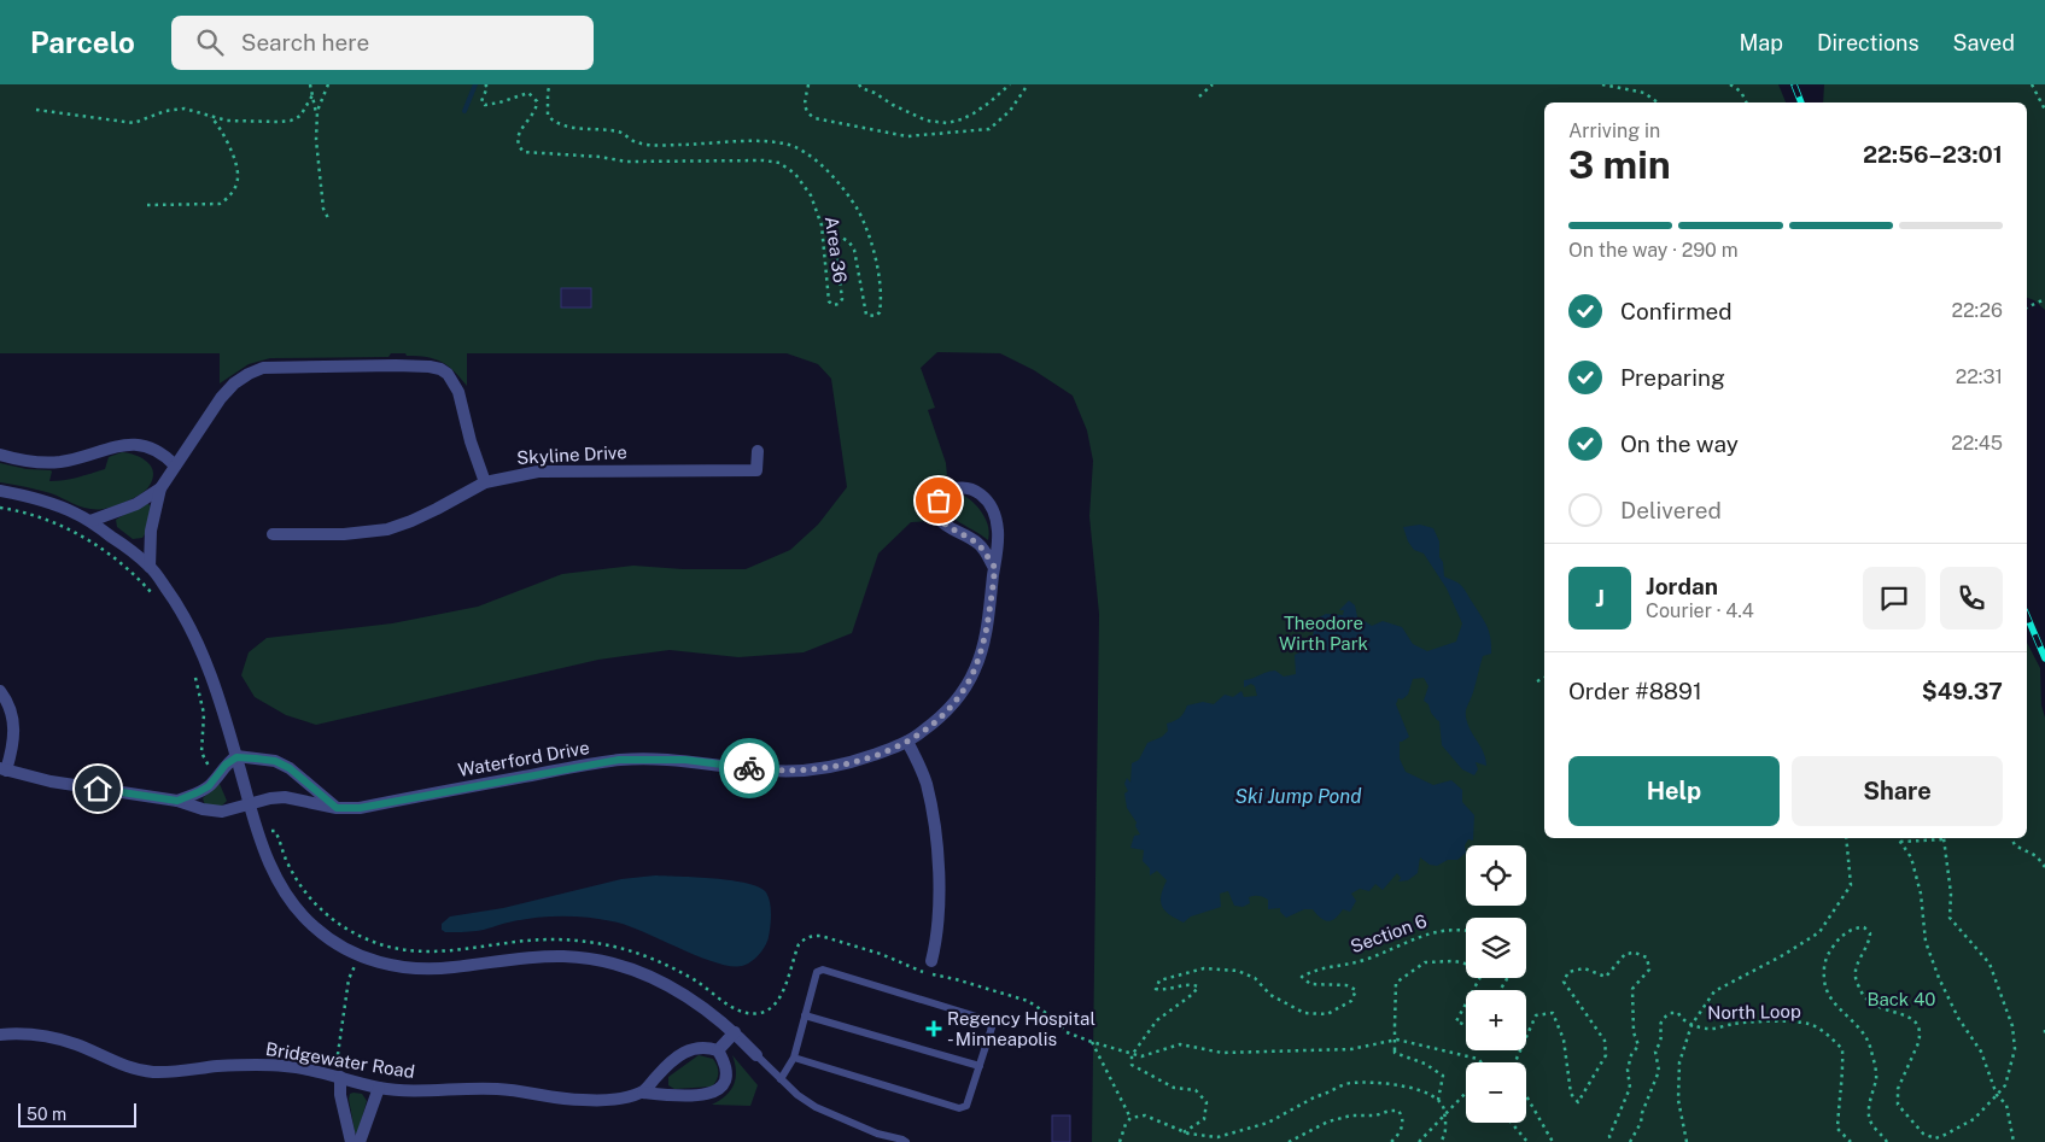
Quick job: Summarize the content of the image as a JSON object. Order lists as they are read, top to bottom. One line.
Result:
{"streets":{"street":["Skyline Drive","Waterford Drive","Bridgewater Road"],"path":["Area 36","Section 6","North Loop"]},"water":["Ski Jump Pond"],"parks":["Theodore Wirth Park","Back 40"],"places":{"health":["Regency Hospital - Minneapolis"]},"scale_bar":"50 m","page":{"header":"Parcelo","search":"Search here","nav":["Map","Directions","Saved"],"heading":["3 min","Arriving in","22:56–23:01"],"panel":["Jordan","Courier · 4.4","Order #8891","$49.37"],"bar":"On the way · 290 m","list":[["Confirmed","22:26"],["Preparing","22:31"],["On the way","22:45"],"Delivered"],"round":"J","buttons":["Help","Share"],"map_buttons":["+","−"],"scale":"50 m"}}
